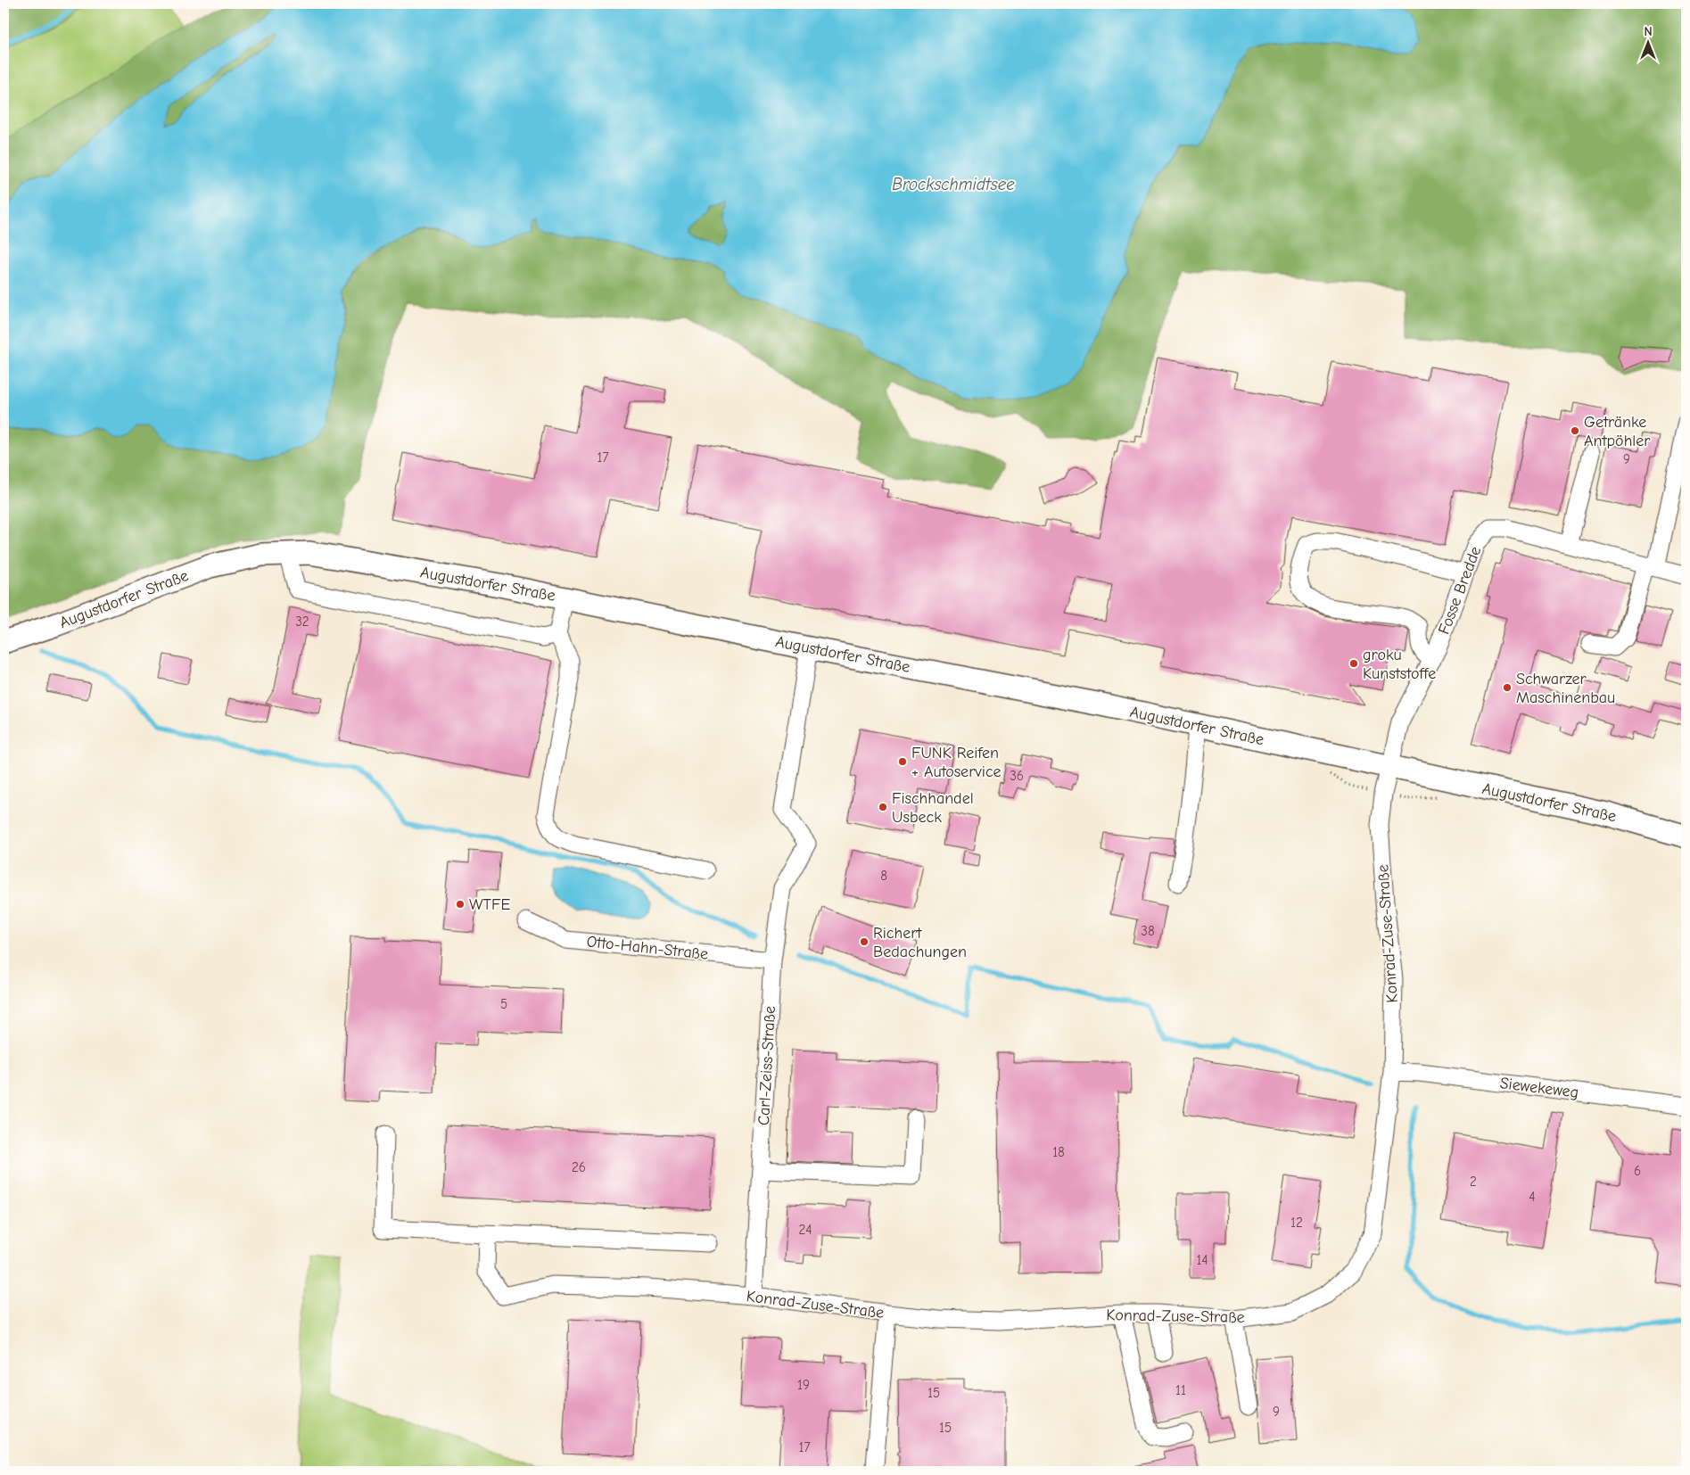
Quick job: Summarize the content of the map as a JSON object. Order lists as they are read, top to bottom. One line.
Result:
{"streets":{"main road":["Augustdorfer Straße"],"street":["Fosse Bredde","Konrad-Zuse-Straße","Otto-Hahn-Straße","Carl-Zeiss-Straße","Siewekeweg"]},"crossings":[["Augustdorfer Straße","Fosse Bredde"],["Augustdorfer Straße","Konrad-Zuse-Straße"],["Augustdorfer Straße","Carl-Zeiss-Straße"],["Fosse Bredde","Konrad-Zuse-Straße"],["Konrad-Zuse-Straße","Carl-Zeiss-Straße"],["Konrad-Zuse-Straße","Siewekeweg"],["Otto-Hahn-Straße","Carl-Zeiss-Straße"]],"water":["Brockschmidtsee"],"places":["Getränke Antpöhler","groku Kunststoffe","Schwarzer Maschinenbau","FUNK Reifen + Autoservice","Fischhandel Usbeck","WTFE","Richert Bedachungen"],"house_numbers":["17","9","32","36","8","38","5","18","26","6","2","4","12","24","14","19","11","15","9","15","17"],"north":"top"}
